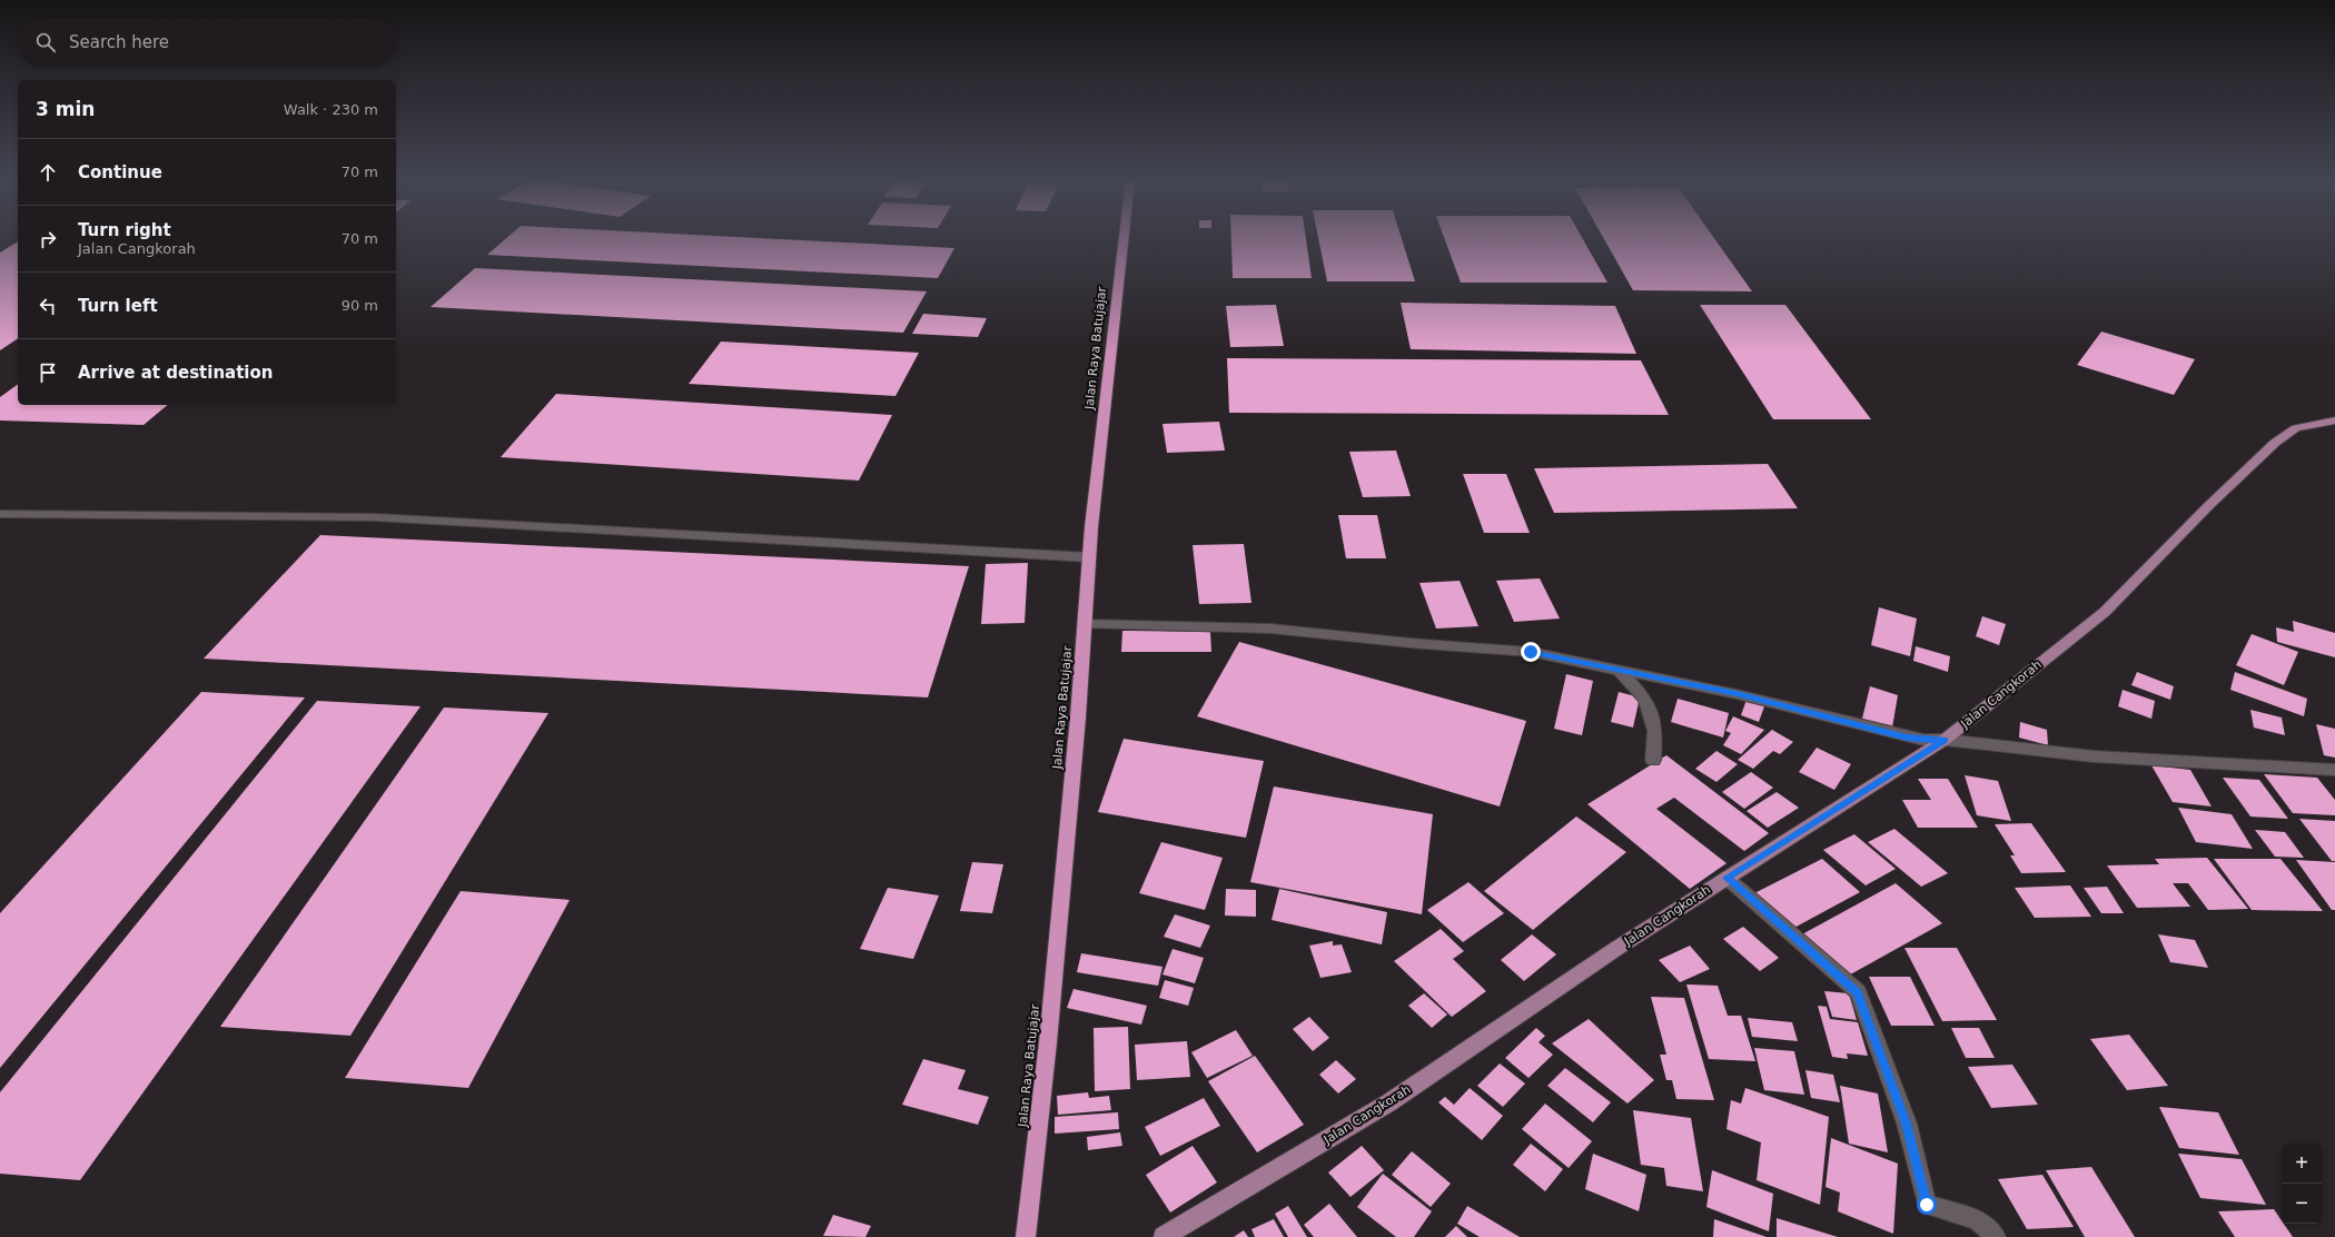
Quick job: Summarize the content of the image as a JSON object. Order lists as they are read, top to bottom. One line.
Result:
{"streets":{"highway":["Jalan Raya Batujajar"],"main road":["Jalan Cangkorah"]},"page":{"search":"Search here","heading":["3 min","Walk · 230 m"],"list":[["Continue","70 m"],["Turn right","Jalan Cangkorah","70 m"],["Turn left","90 m"],"Arrive at destination"],"map_buttons":["+","−"]}}
